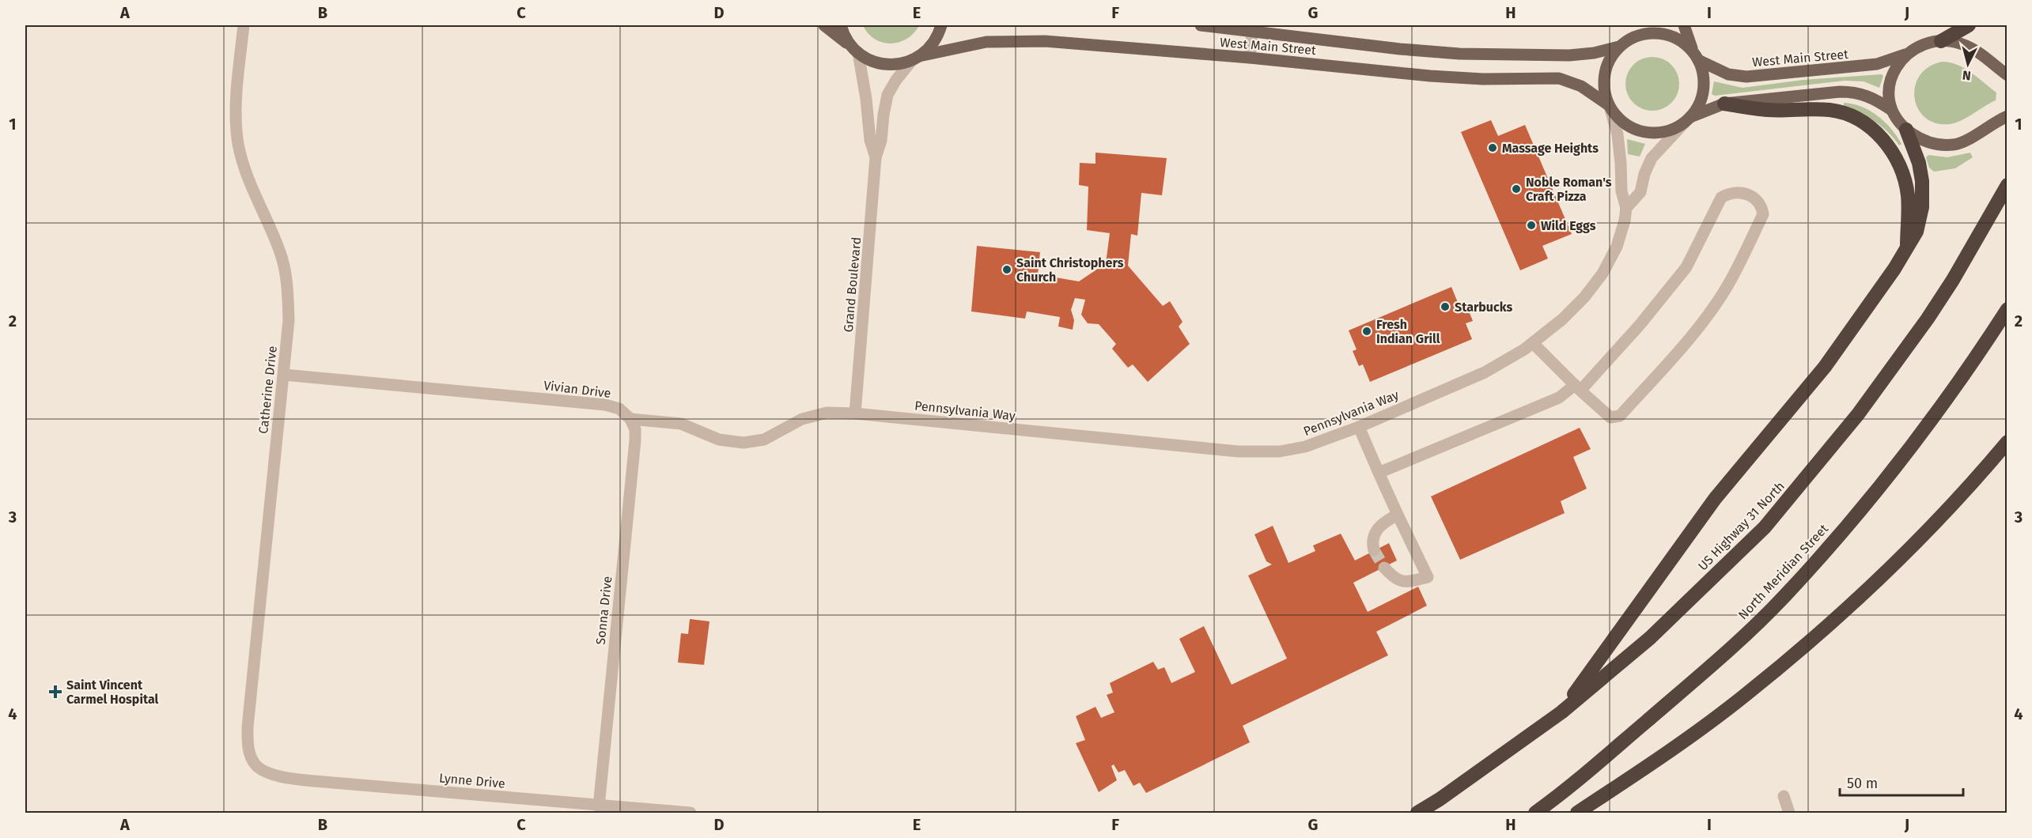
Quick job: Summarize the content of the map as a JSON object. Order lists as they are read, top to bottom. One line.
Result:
{"streets":{"highway":["US Highway 31 North","North Meridian Street"],"main road":["West Main Street"],"street":["Grand Boulevard","Vivian Drive","Catherine Drive","Pennsylvania Way","Sonna Drive","Lynne Drive"]},"crossings":[["West Main Street","Grand Boulevard"],["West Main Street","Pennsylvania Way"],["Grand Boulevard","Vivian Drive"],["Grand Boulevard","Pennsylvania Way"],["Vivian Drive","Catherine Drive"],["Vivian Drive","Pennsylvania Way"],["Vivian Drive","Sonna Drive"],["Catherine Drive","Lynne Drive"],["Sonna Drive","Lynne Drive"]],"places":{"other":["Massage Heights","Noble Roman's Craft Pizza","Wild Eggs","Saint Christophers Church","Starbucks","Fresh Indian Grill"],"health":["Saint Vincent Carmel Hospital"]},"scale_bar":"50 m","north":"bottom","grid":{"columns":["A","B","C","D","E","F","G","H","I","J"],"rows":["1","2","3","4"]}}
